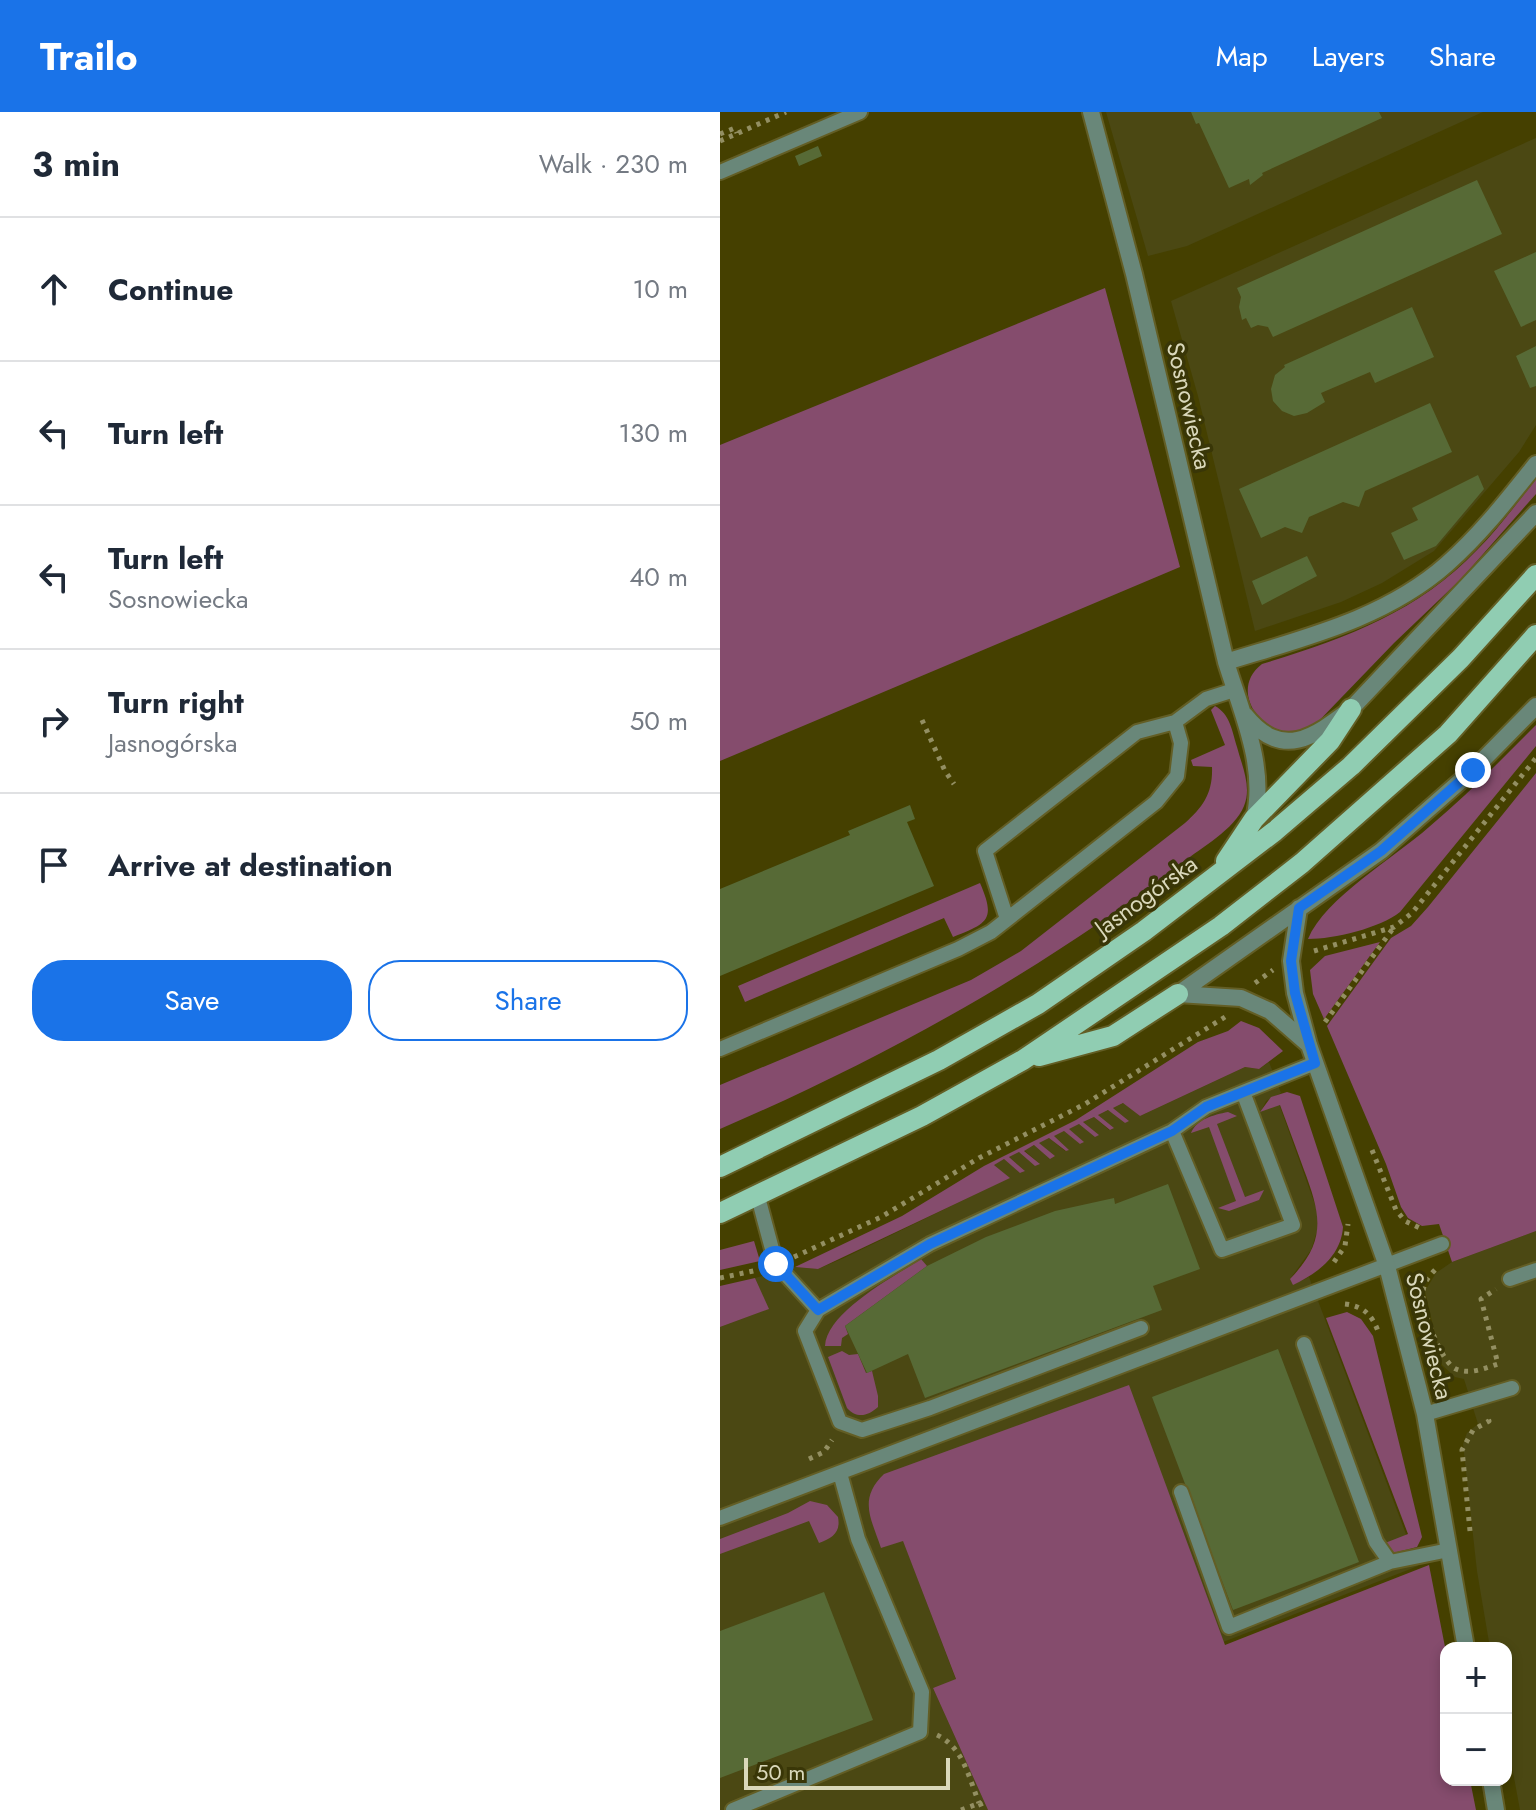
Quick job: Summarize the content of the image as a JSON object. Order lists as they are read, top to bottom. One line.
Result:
{"streets":{"main road":["Jasnogórska"],"street":["Sosnowiecka"]},"scale_bar":"50 m","page":{"header":"Trailo","nav":["Map","Layers","Share"],"heading":["3 min","Walk · 230 m"],"list":[["Continue","10 m"],["Turn left","130 m"],["Turn left","Sosnowiecka","40 m"],["Turn right","Jasnogórska","50 m"],"Arrive at destination"],"buttons":["Save","Share"],"map_buttons":["+","−"],"scale":"50 m"}}
